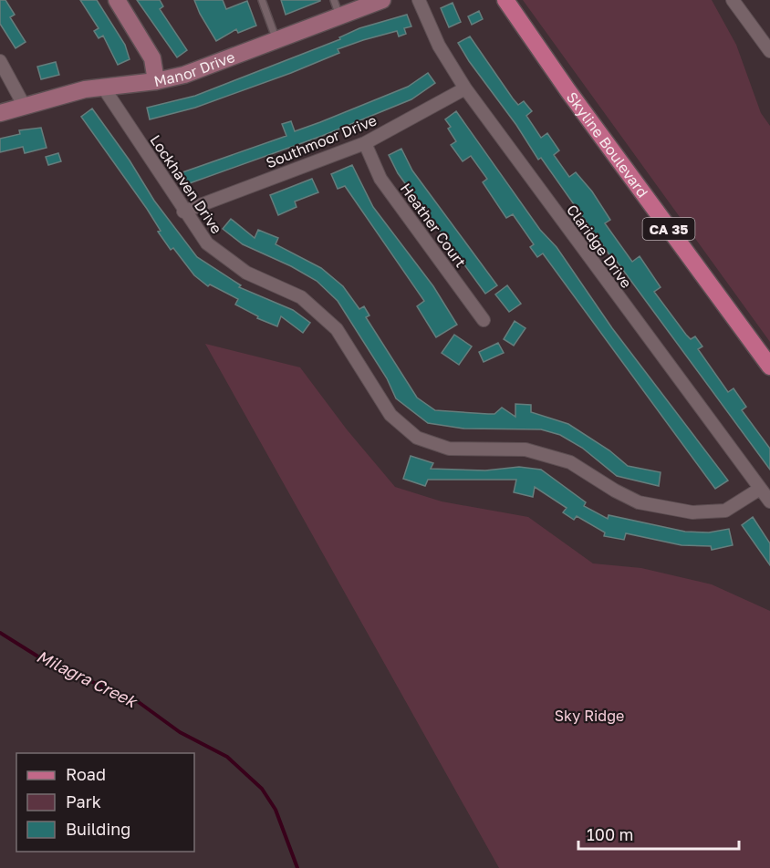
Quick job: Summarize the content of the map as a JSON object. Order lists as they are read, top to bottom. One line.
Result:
{"streets":{"main road":["Skyline Boulevard","CA 35"],"street":["Manor Drive","Southmoor Drive","Lockhaven Drive","Heather Court","Claridge Drive"]},"crossings":[["Manor Drive","Lockhaven Drive"],["Southmoor Drive","Lockhaven Drive"],["Southmoor Drive","Heather Court"],["Southmoor Drive","Claridge Drive"],["Lockhaven Drive","Claridge Drive"]],"water":["Milagra Creek"],"parks":["Sky Ridge"],"legend":["Road","Park","Building"],"scale_bar":"100 m"}
